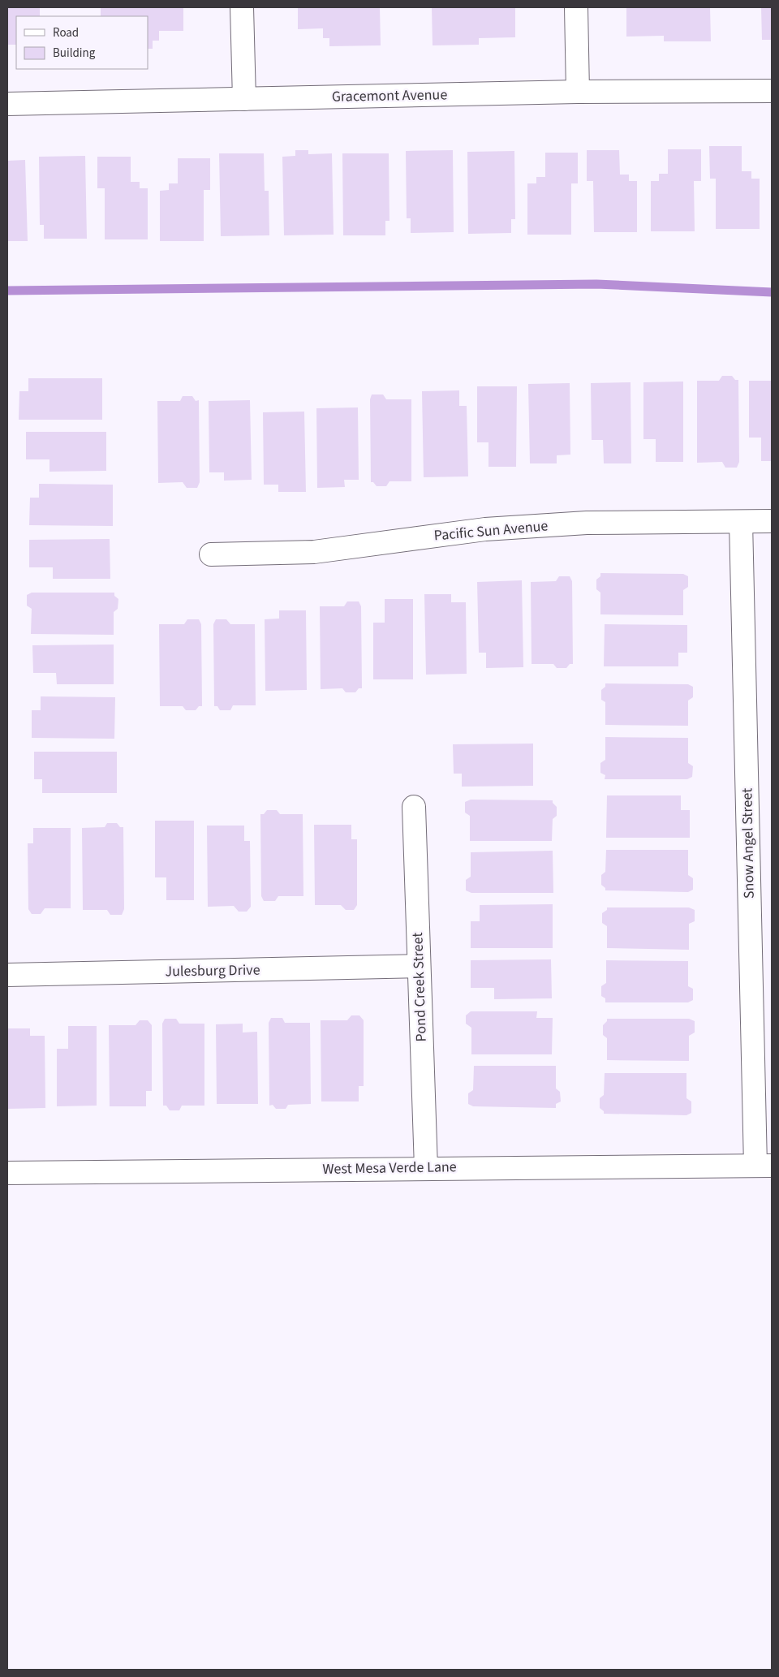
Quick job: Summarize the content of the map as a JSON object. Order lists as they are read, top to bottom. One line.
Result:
{"streets":{"street":["Gracemont Avenue","Pacific Sun Avenue","Snow Angel Street","Julesburg Drive","Pond Creek Street","West Mesa Verde Lane"]},"crossings":[["Pacific Sun Avenue","Snow Angel Street"],["Snow Angel Street","West Mesa Verde Lane"],["Julesburg Drive","Pond Creek Street"],["Pond Creek Street","West Mesa Verde Lane"]],"legend":["Road","Building"]}
